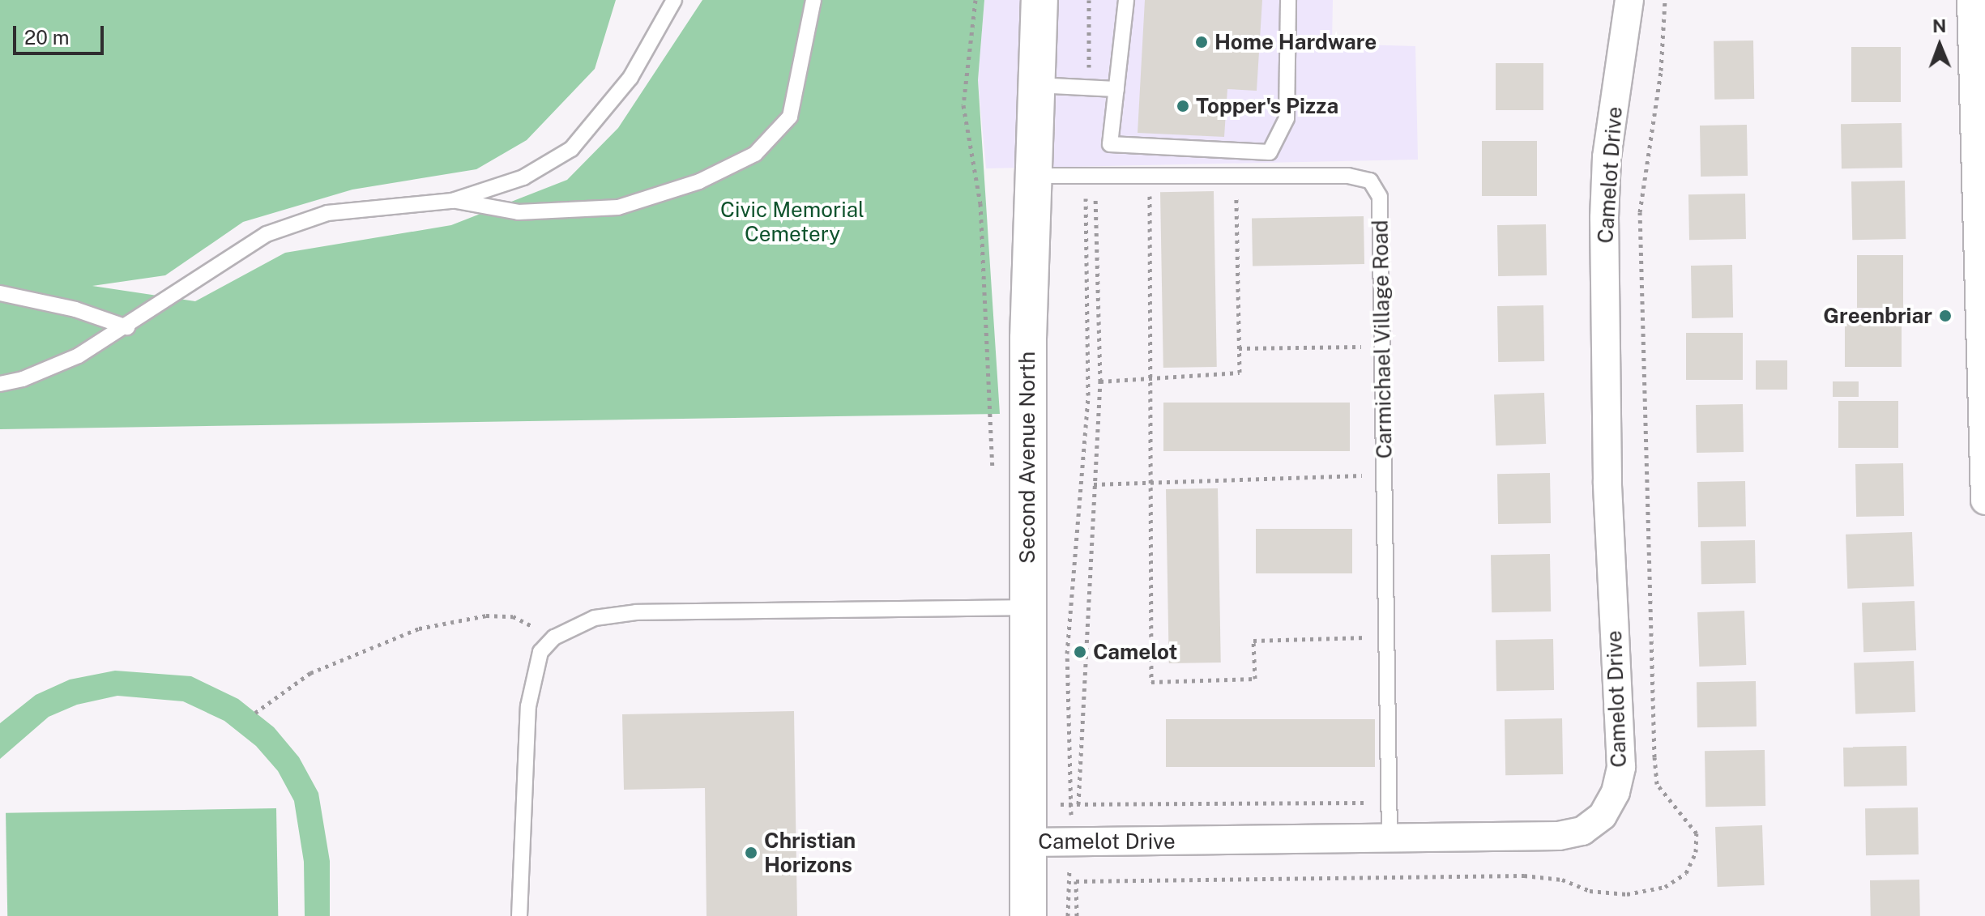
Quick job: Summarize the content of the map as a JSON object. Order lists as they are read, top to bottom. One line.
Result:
{"streets":{"main road":["Second Avenue North"],"street":["Camelot Drive"],"lane":["Carmichael Village Road"]},"crossings":[["Camelot Drive","Carmichael Village Road"],["Camelot Drive","Second Avenue North"],["Carmichael Village Road","Second Avenue North"]],"parks":["Civic Memorial Cemetery"],"places":["Home Hardware","Topper's Pizza","Greenbriar","Camelot","Christian Horizons"],"scale_bar":"20 m","north":"top"}
